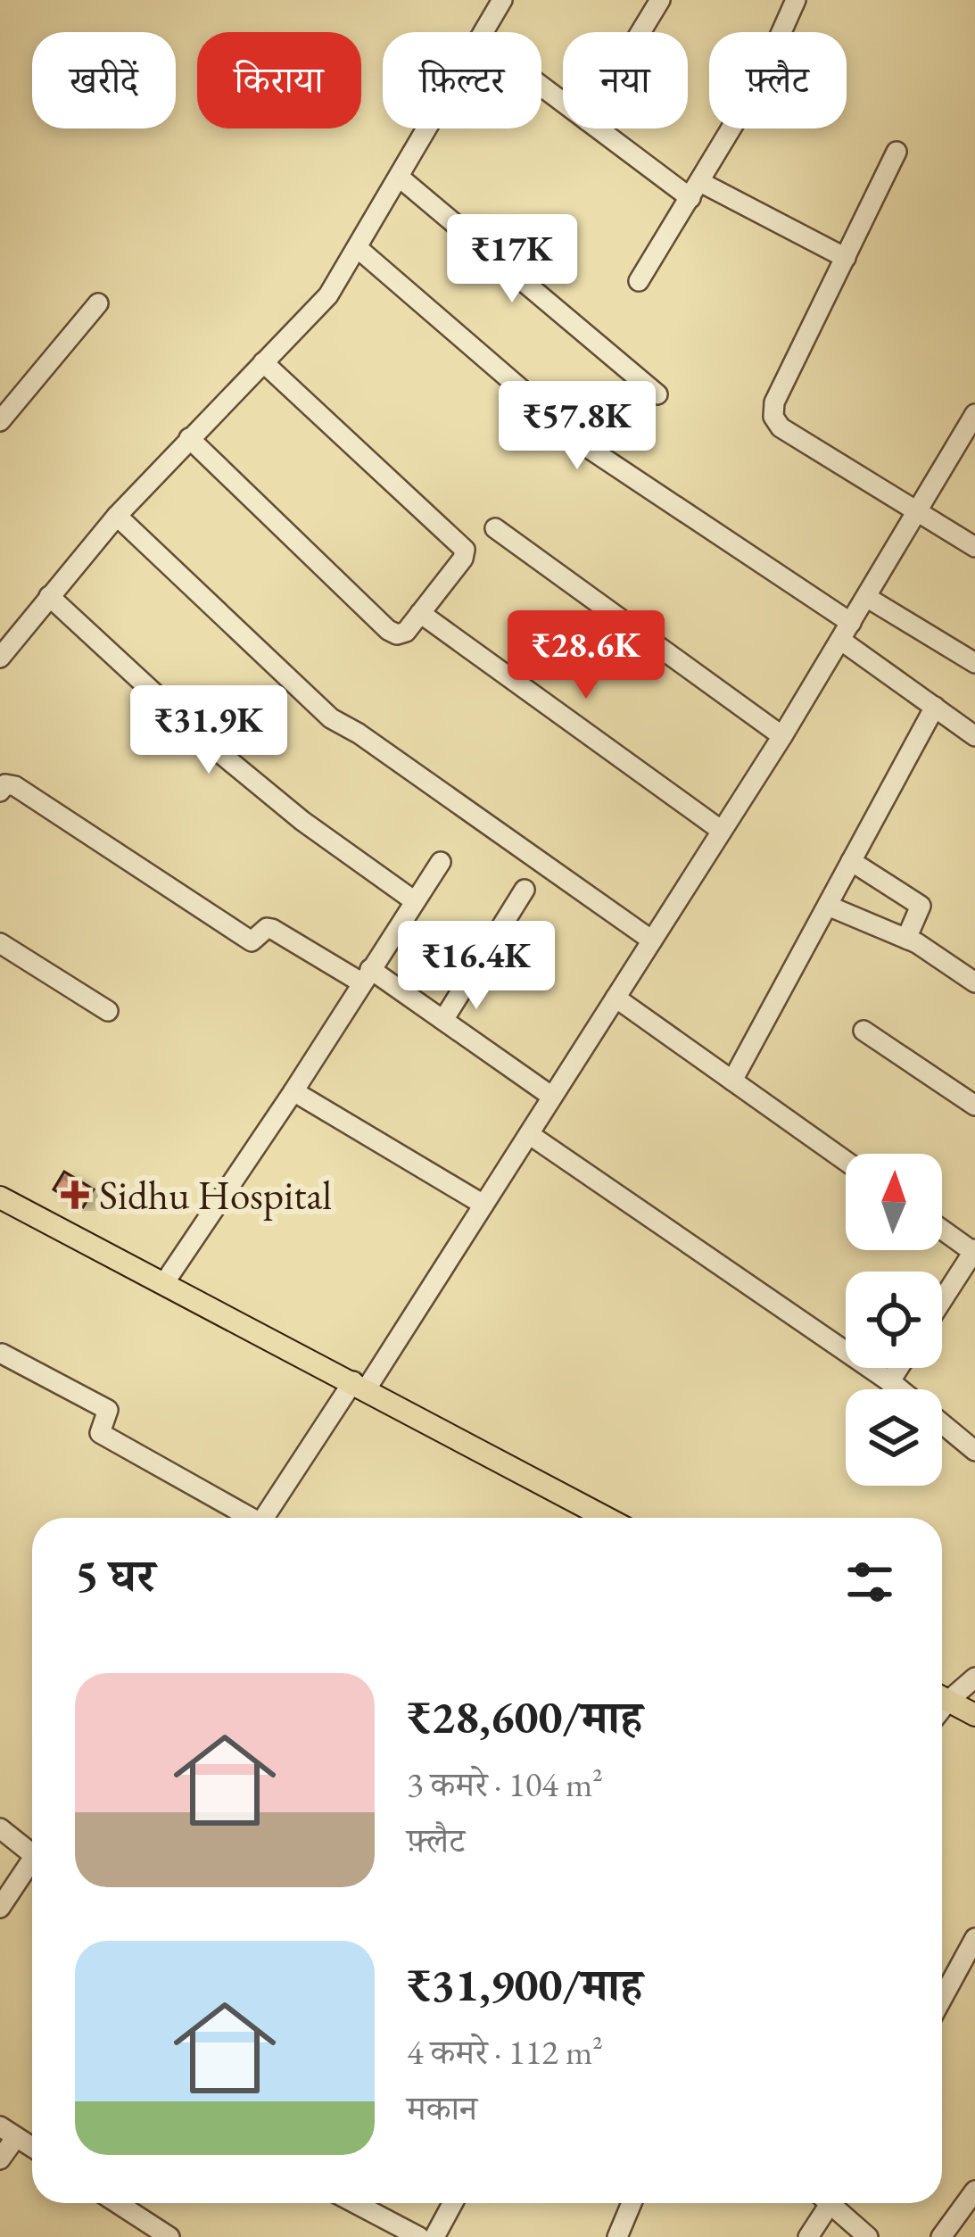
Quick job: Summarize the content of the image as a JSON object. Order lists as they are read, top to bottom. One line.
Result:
{"places":{"health":["Sidhu Hospital"]},"north":"top","page":{"chip":["खरीदें","किराया","फ़िल्टर","नया","फ़्लैट"],"price":["₹17K","₹57.8K","₹28.6K","₹31.9K","₹16.4K"],"heading":"5 घर","list":[{"name":"₹28,600/माह","note":"3 कमरे · 104 m² · फ़्लैट"},{"name":"₹31,900/माह","note":"4 कमरे · 112 m² · मकान"}]}}
